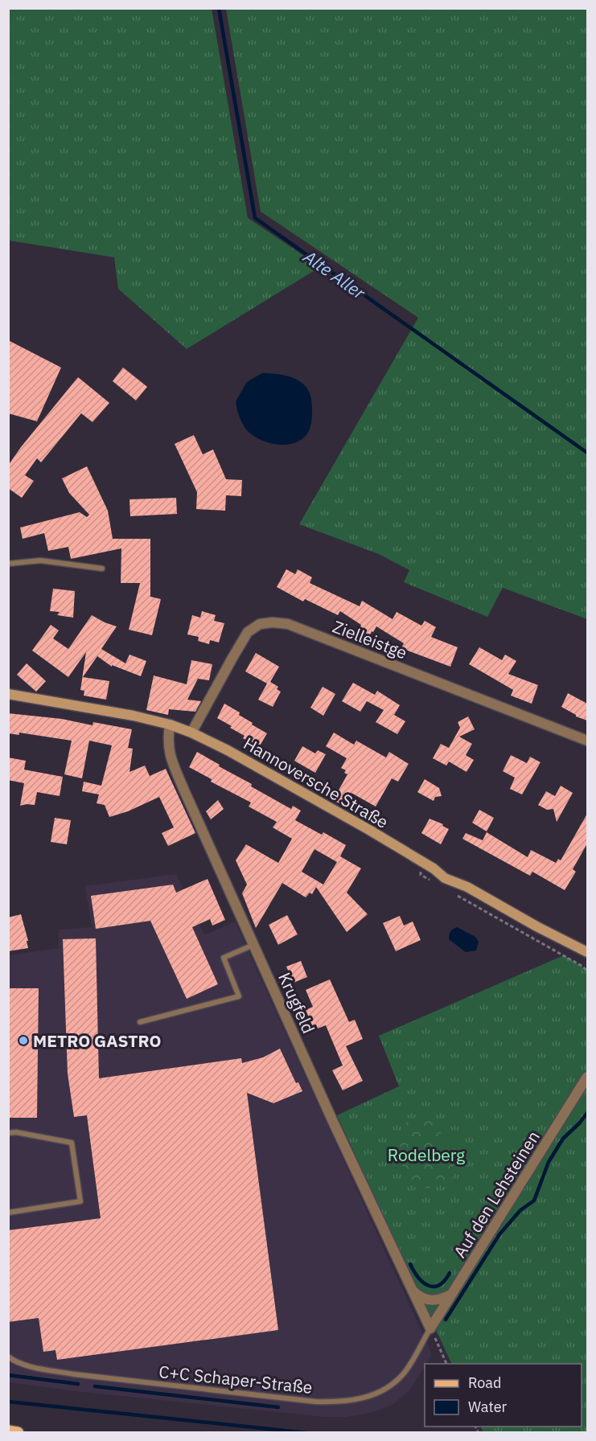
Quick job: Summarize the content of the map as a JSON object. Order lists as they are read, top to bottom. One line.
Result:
{"streets":{"street":["Zielleistge","Hannoversche Straße","Krugfeld","Auf den Lehsteinen"],"lane":["C+C Schaper-Straße"]},"crossings":[["Zielleistge","Hannoversche Straße"],["Hannoversche Straße","Krugfeld"],["Krugfeld","Auf den Lehsteinen"],["Krugfeld","C+C Schaper-Straße"],["Auf den Lehsteinen","C+C Schaper-Straße"]],"water":["Alte Aller"],"parks":["Rodelberg"],"places":["METRO GASTRO"],"legend":["Road","Water"]}
